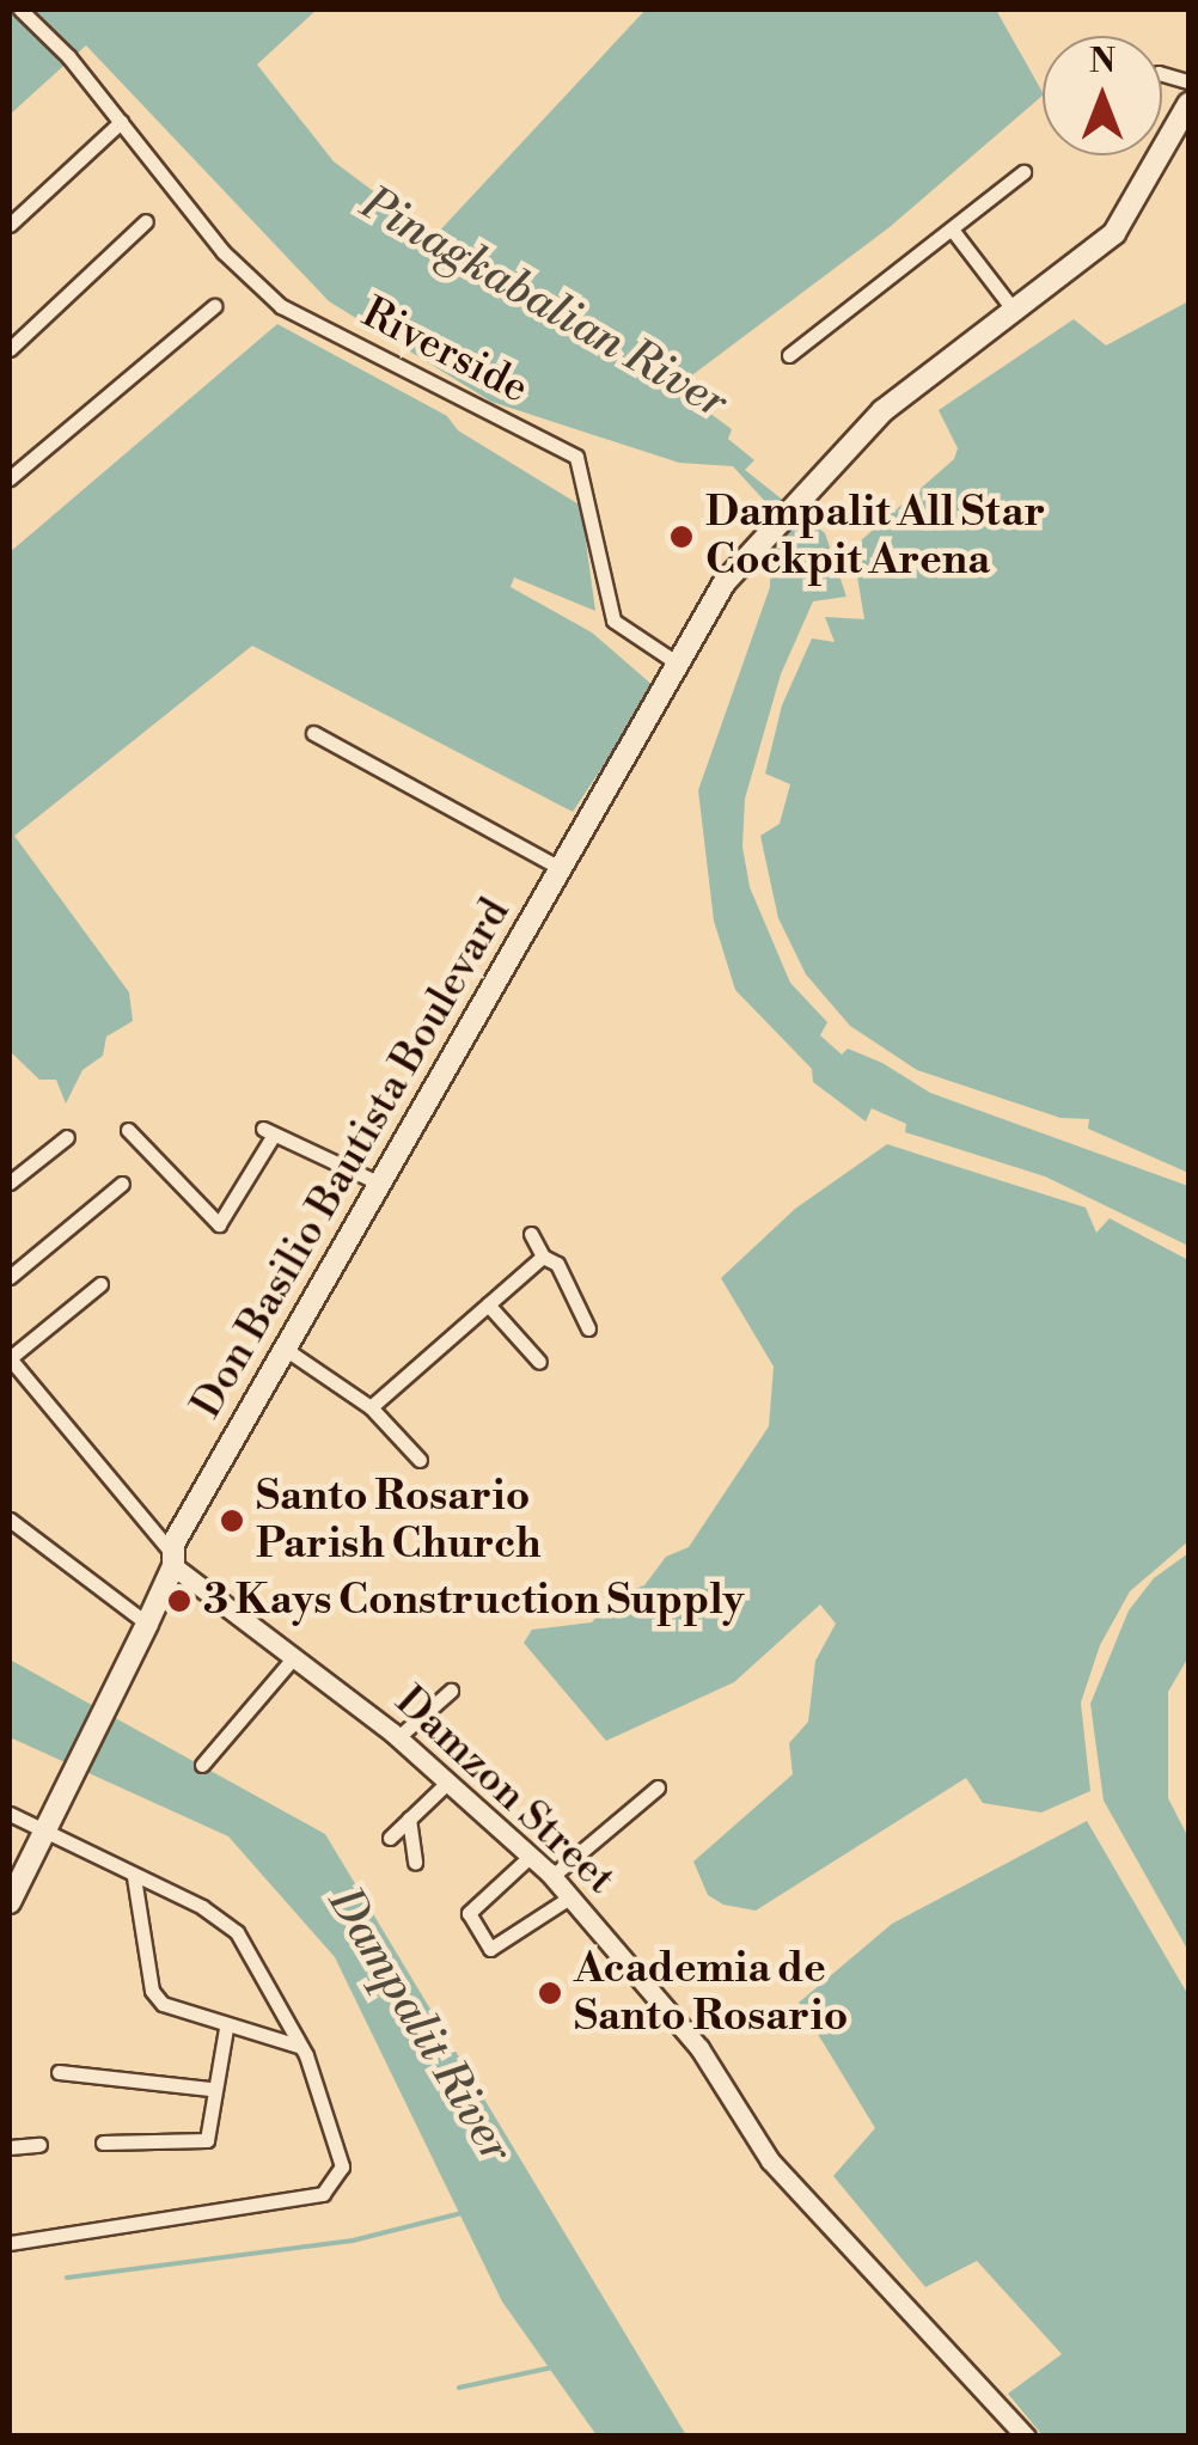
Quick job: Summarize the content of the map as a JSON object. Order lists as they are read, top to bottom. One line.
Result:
{"streets":{"main road":["Don Basilio Bautista Boulevard"],"street":["Riverside","Damzon Street"]},"crossings":[["Riverside","Don Basilio Bautista Boulevard"],["Don Basilio Bautista Boulevard","Damzon Street"]],"water":["Pinagkabalian River","Dampalit River"],"places":["Dampalit All Star Cockpit Arena","Santo Rosario Parish Church","3 Kays Construction Supply","Academia de Santo Rosario"],"north":"top"}
